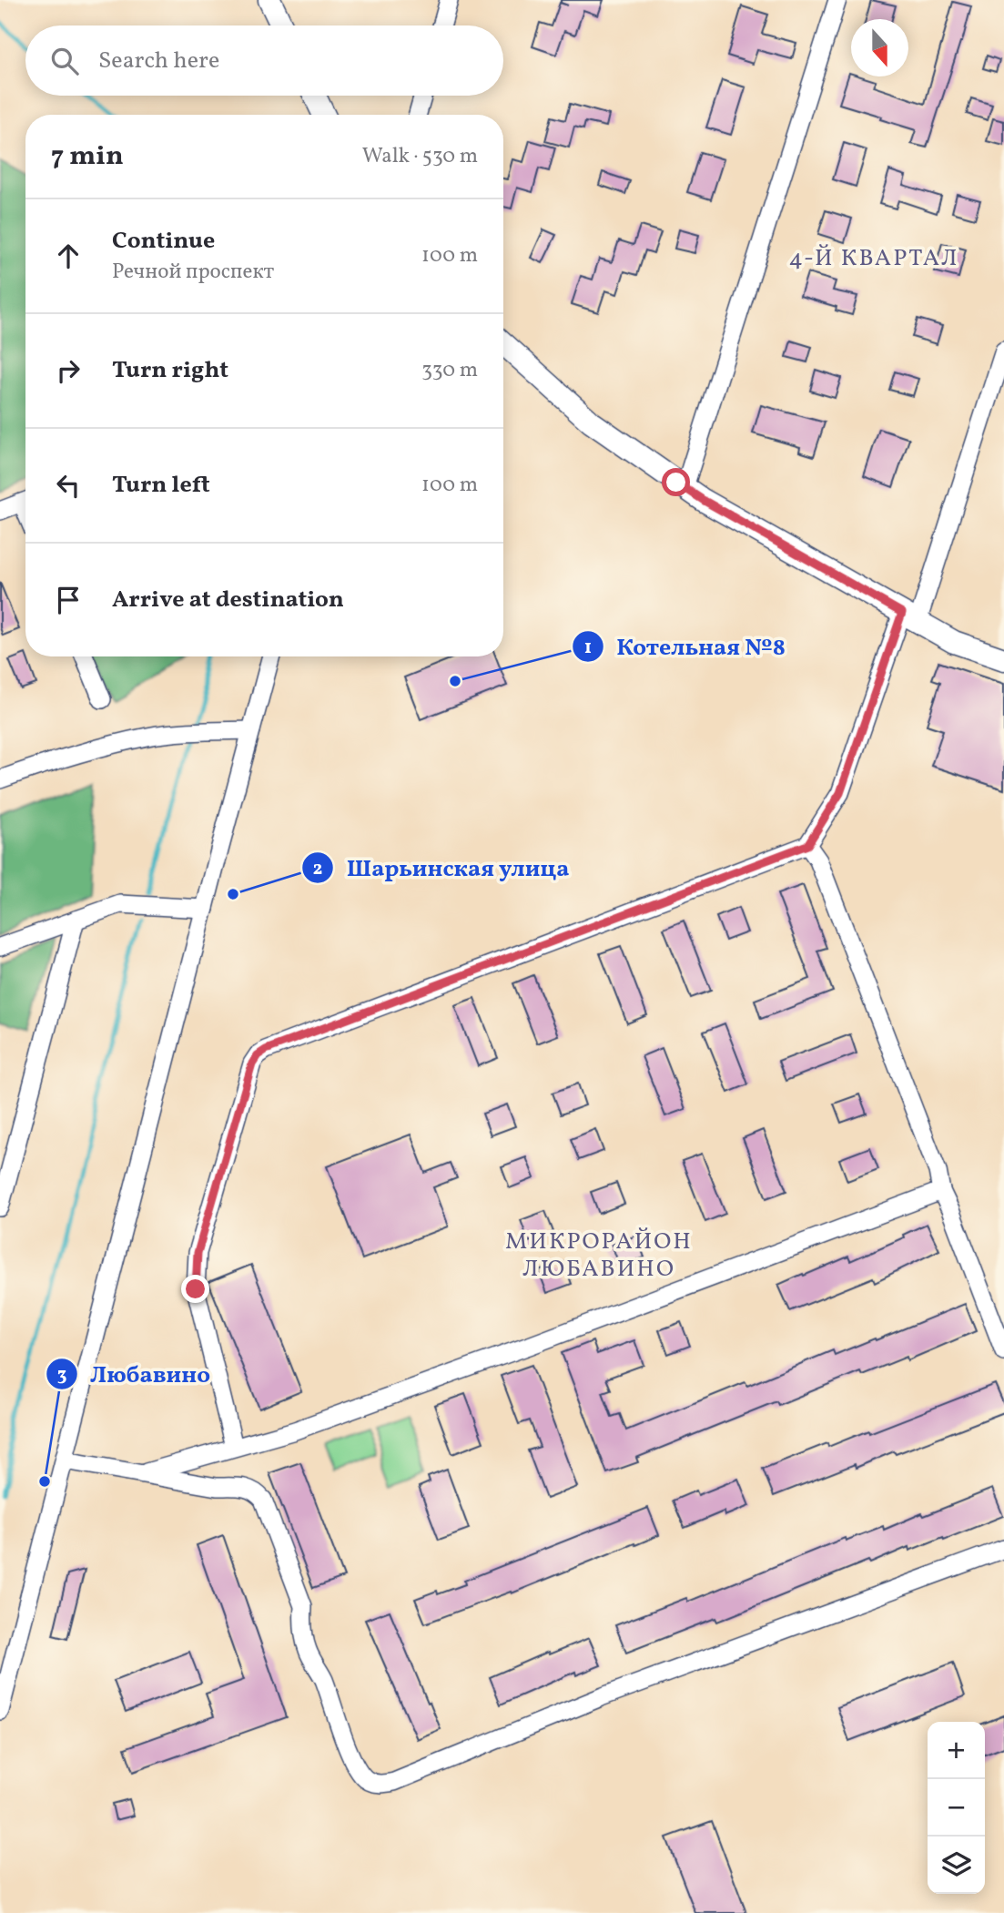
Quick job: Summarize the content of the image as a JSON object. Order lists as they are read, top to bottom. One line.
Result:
{"districts":["4-Й КВАРТАЛ","МИКРОРАЙОН ЛЮБАВИНО"],"places":["Котельная №8","Шарьинская улица","Любавино"],"north":"bottom","page":{"search":"Search here","heading":["7 min","Walk · 530 m"],"list":[["Continue","Речной проспект","100 m"],["Turn right","330 m"],["Turn left","100 m"],"Arrive at destination"],"map_buttons":["+","−"]}}
